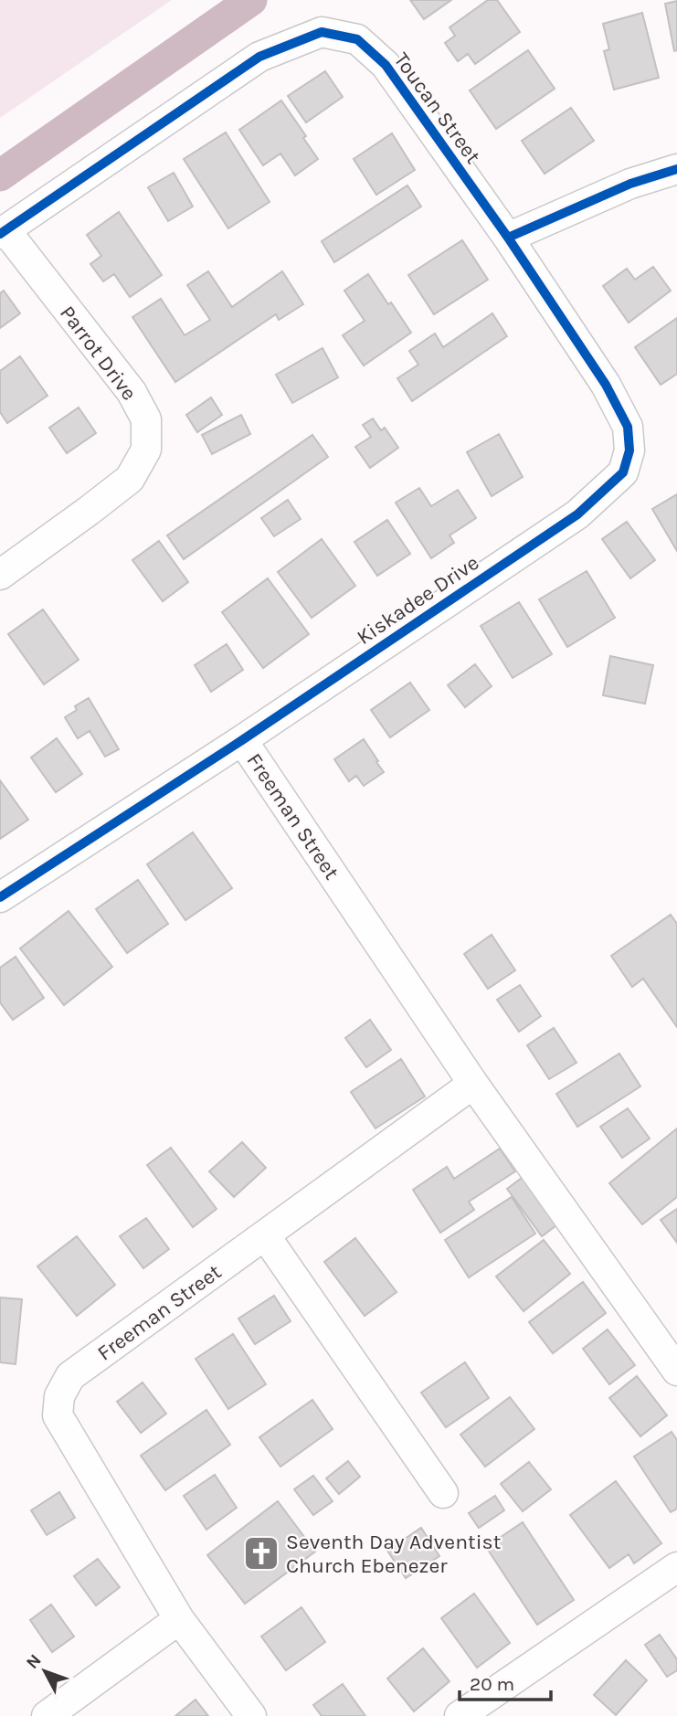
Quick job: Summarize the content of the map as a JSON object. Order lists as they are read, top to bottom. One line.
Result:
{"streets":{"street":["Toucan Street","Parrot Drive","Kiskadee Drive","Freeman Street"]},"crossings":[["Toucan Street","Parrot Drive"],["Toucan Street","Kiskadee Drive"],["Kiskadee Drive","Freeman Street"]],"places":{"church":["Seventh Day Adventist Church Ebenezer"]},"scale_bar":"20 m","north":"top left"}
